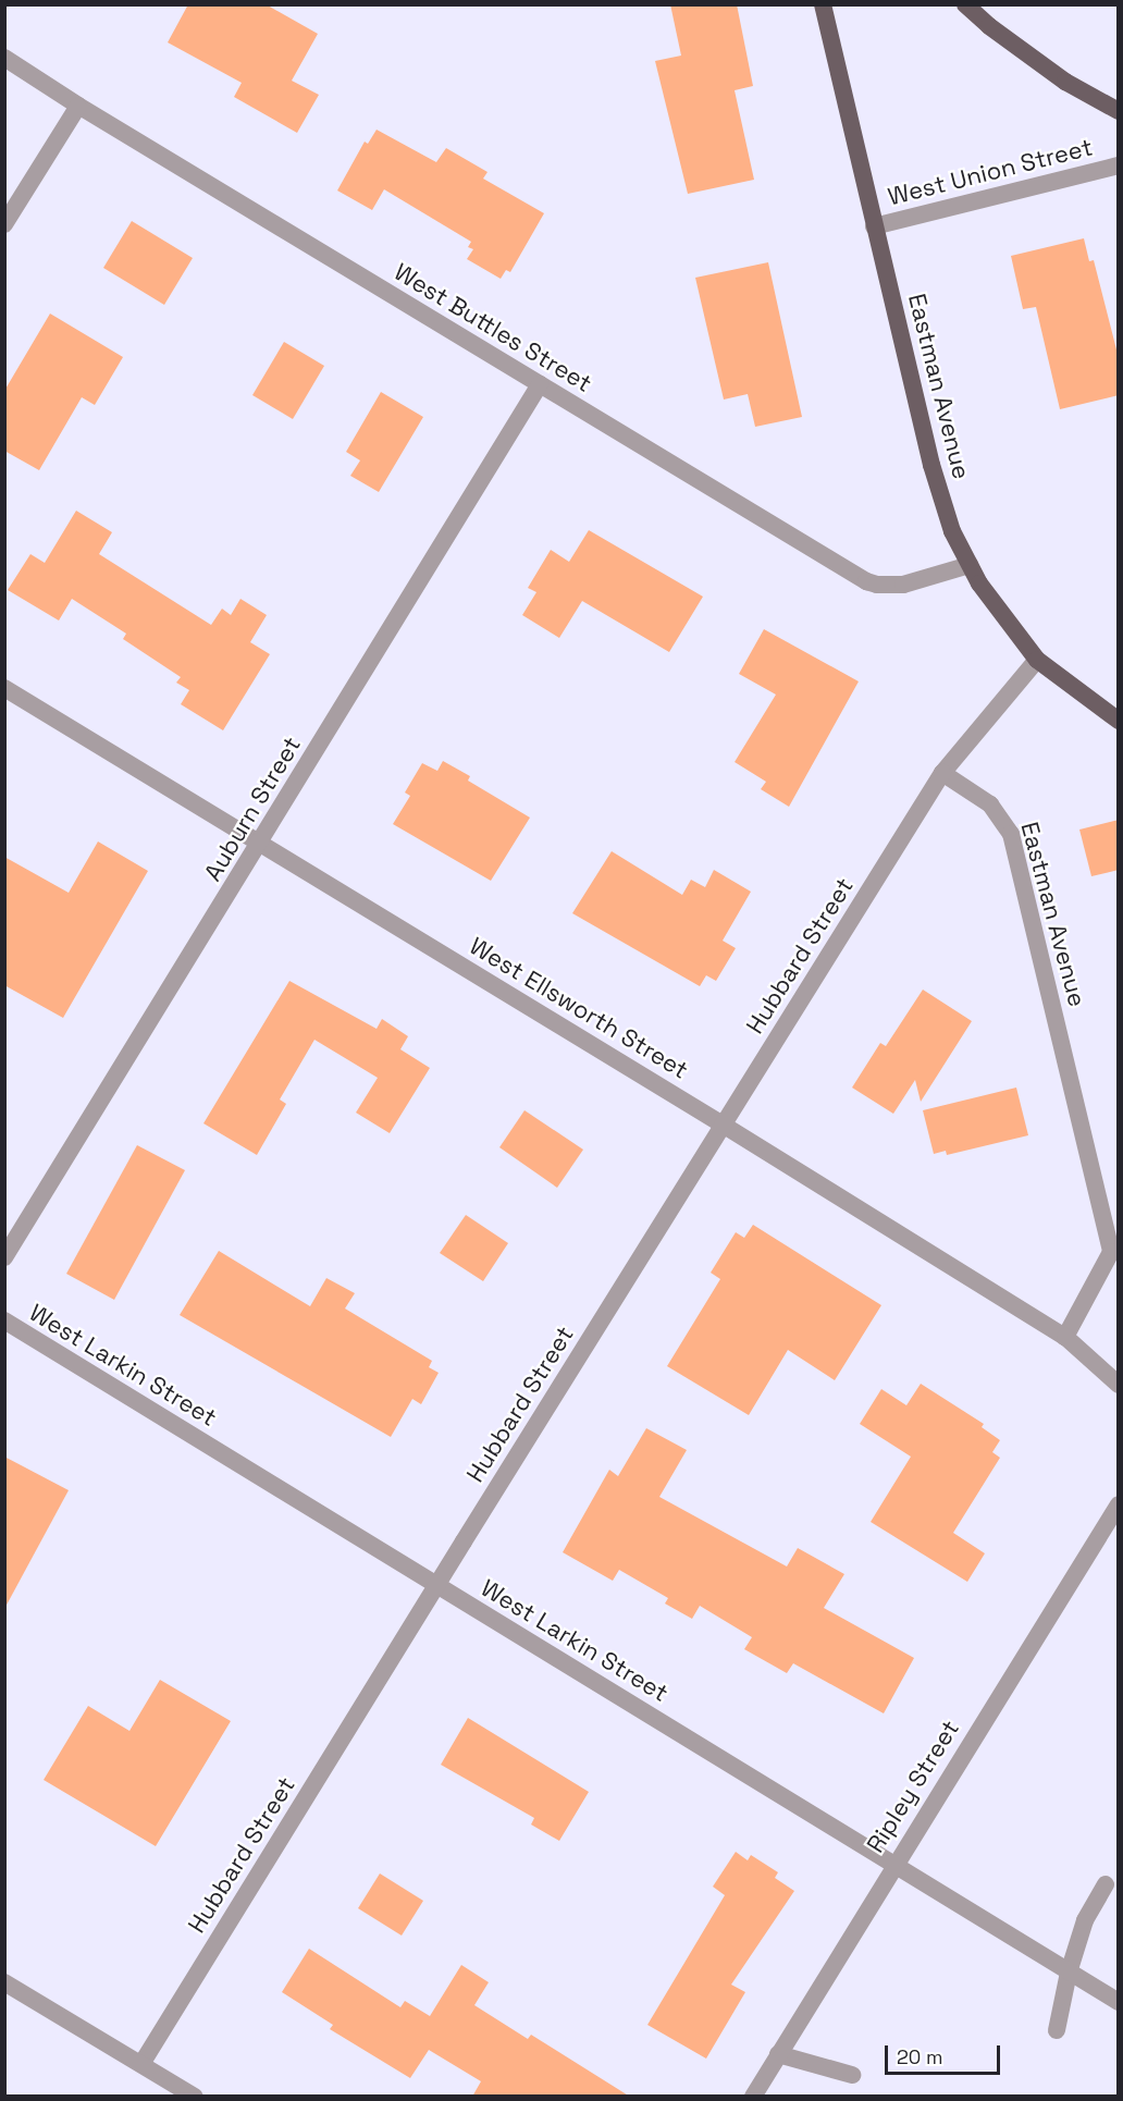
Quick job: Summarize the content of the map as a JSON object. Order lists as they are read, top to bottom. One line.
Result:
{"streets":{"main road":["Eastman Avenue"],"street":["West Union Street","West Buttles Street","Auburn Street","Hubbard Street","West Ellsworth Street","West Larkin Street","Ripley Street"]},"crossings":[["West Union Street","Eastman Avenue"],["West Buttles Street","Eastman Avenue"],["West Buttles Street","Auburn Street"],["Eastman Avenue","Hubbard Street"],["Eastman Avenue","West Ellsworth Street"],["Auburn Street","West Ellsworth Street"],["Hubbard Street","West Ellsworth Street"],["Hubbard Street","West Larkin Street"],["West Larkin Street","Ripley Street"]],"scale_bar":"20 m"}
